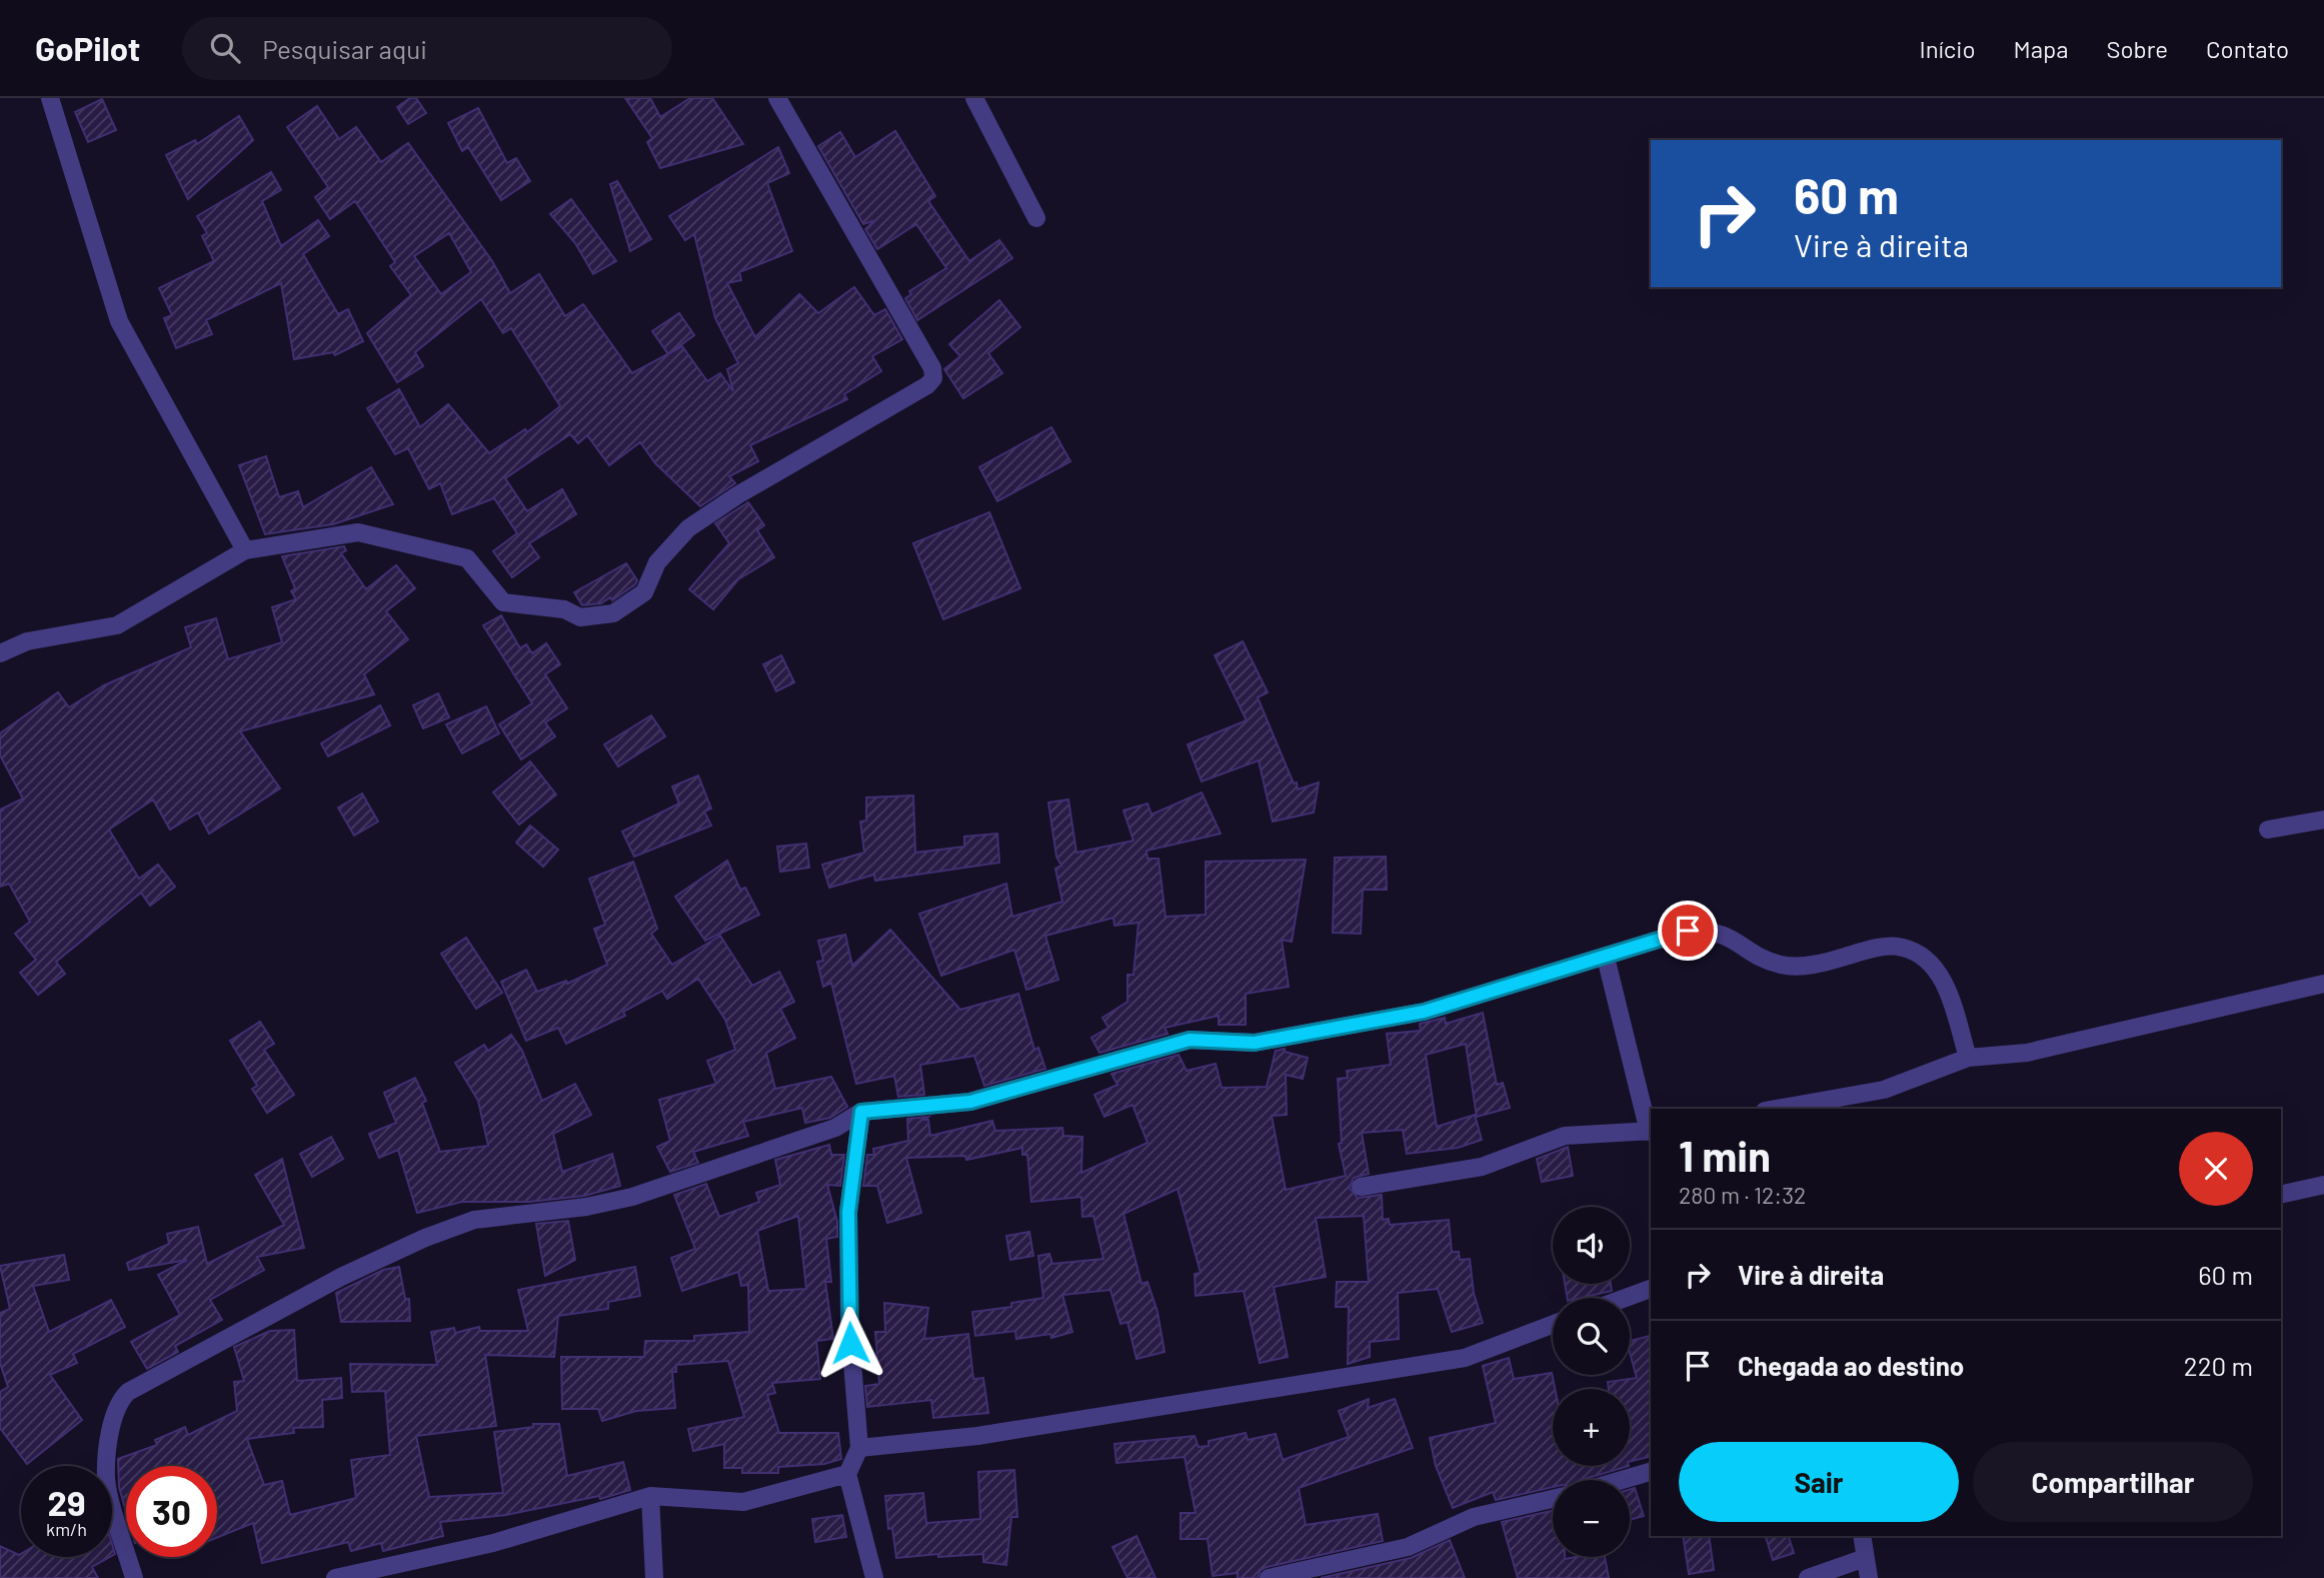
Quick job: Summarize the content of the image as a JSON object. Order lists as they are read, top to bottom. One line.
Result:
{"page":{"header":"GoPilot","search":"Pesquisar aqui","nav":["Início","Mapa","Sobre","Contato"],"turn":["60 m","Vire à direita"],"heading":["1 min","280 m · 12:32"],"map_buttons":["+","−"],"list":[{"name":"Vire à direita","value":"60 m"},{"name":"Chegada ao destino","value":"220 m"}],"buttons":["Sair","Compartilhar"],"speed":"29 km/h","limit":"30"}}
